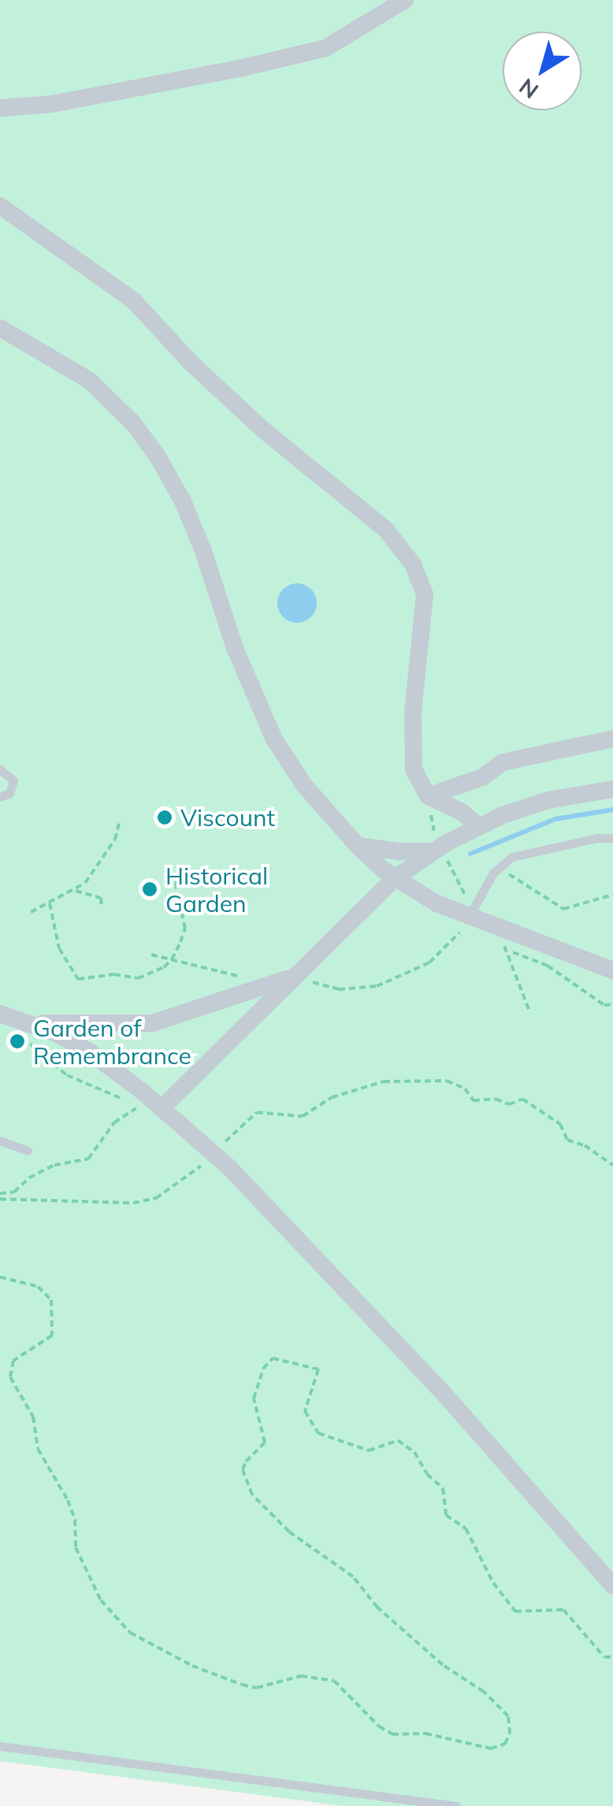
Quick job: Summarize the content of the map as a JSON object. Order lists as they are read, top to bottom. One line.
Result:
{"places":["Viscount","Historical Garden","Garden of Remembrance"],"north":"bottom left"}
